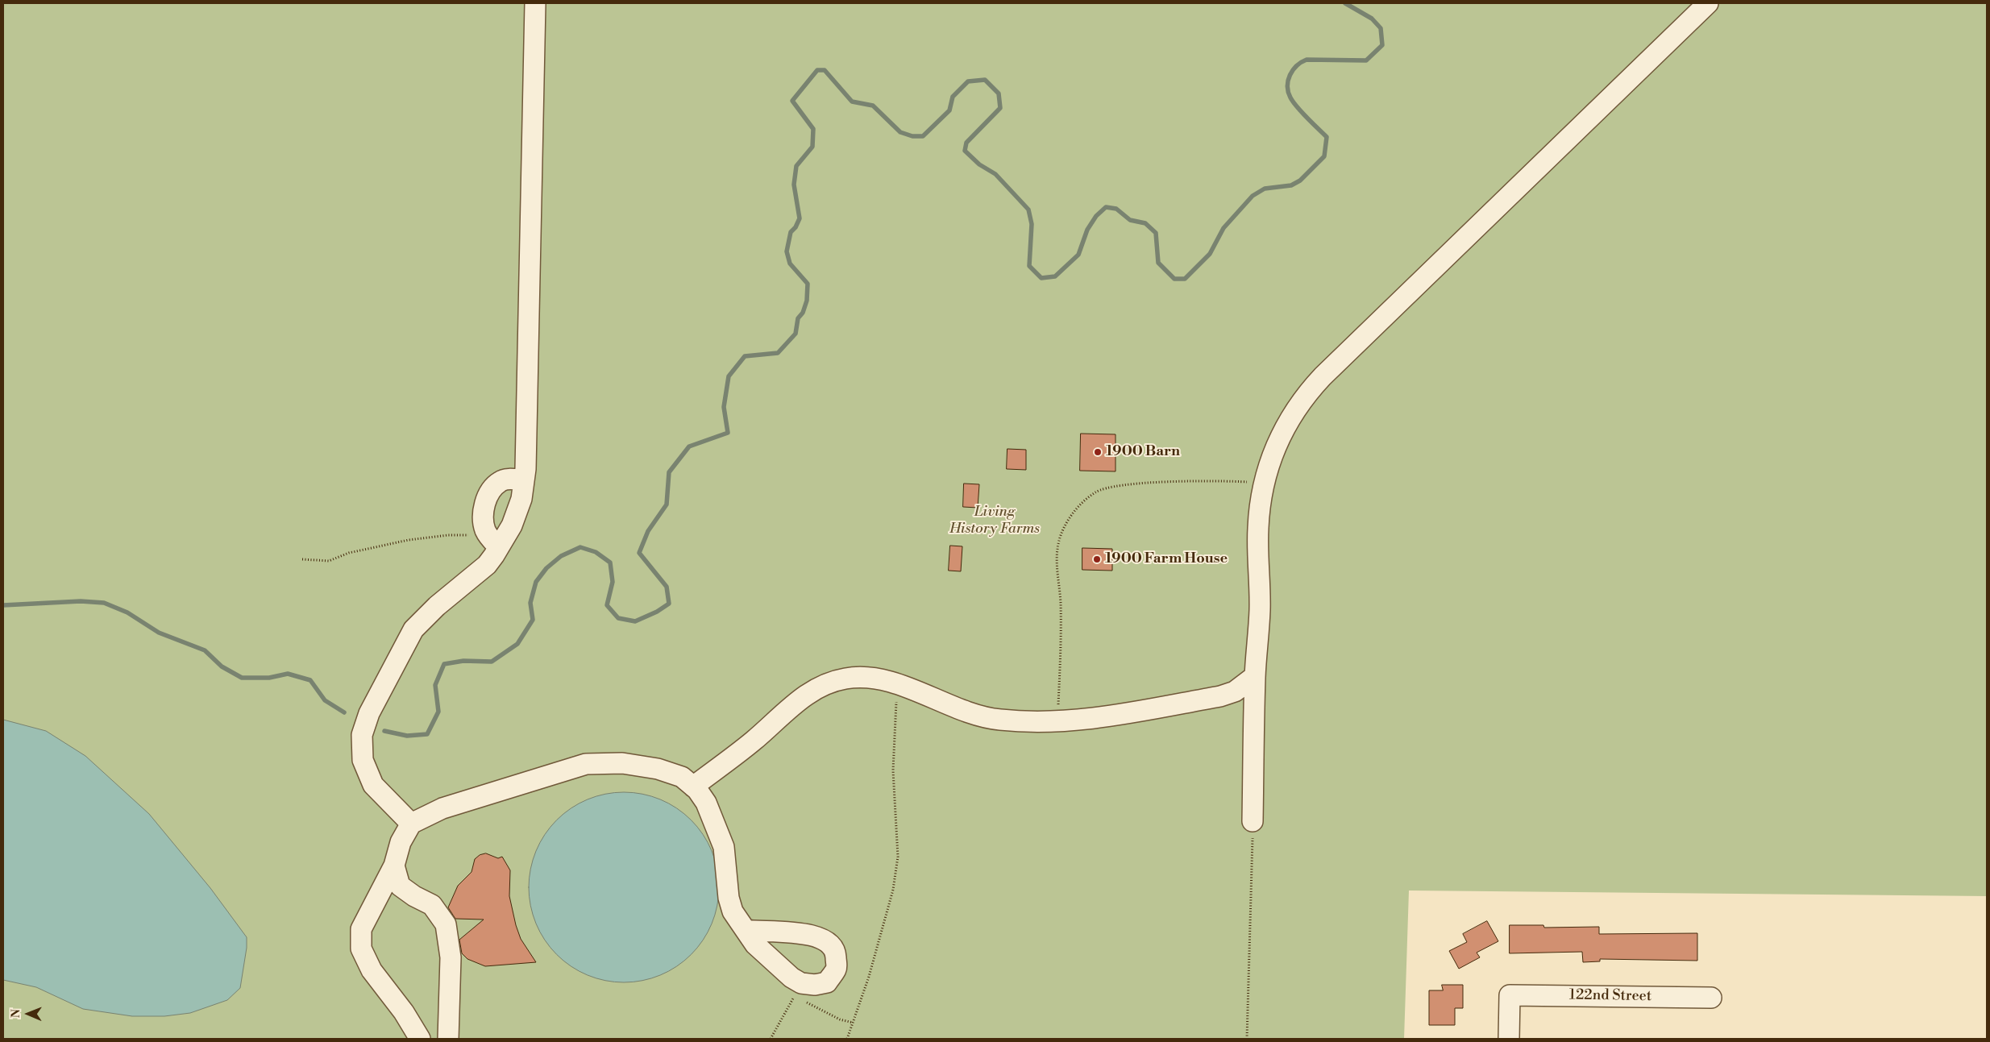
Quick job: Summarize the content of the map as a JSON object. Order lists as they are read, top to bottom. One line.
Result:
{"streets":{"street":["122nd Street"]},"parks":["Living History Farms"],"places":["1900 Barn","1900 Farm House"],"north":"left"}
